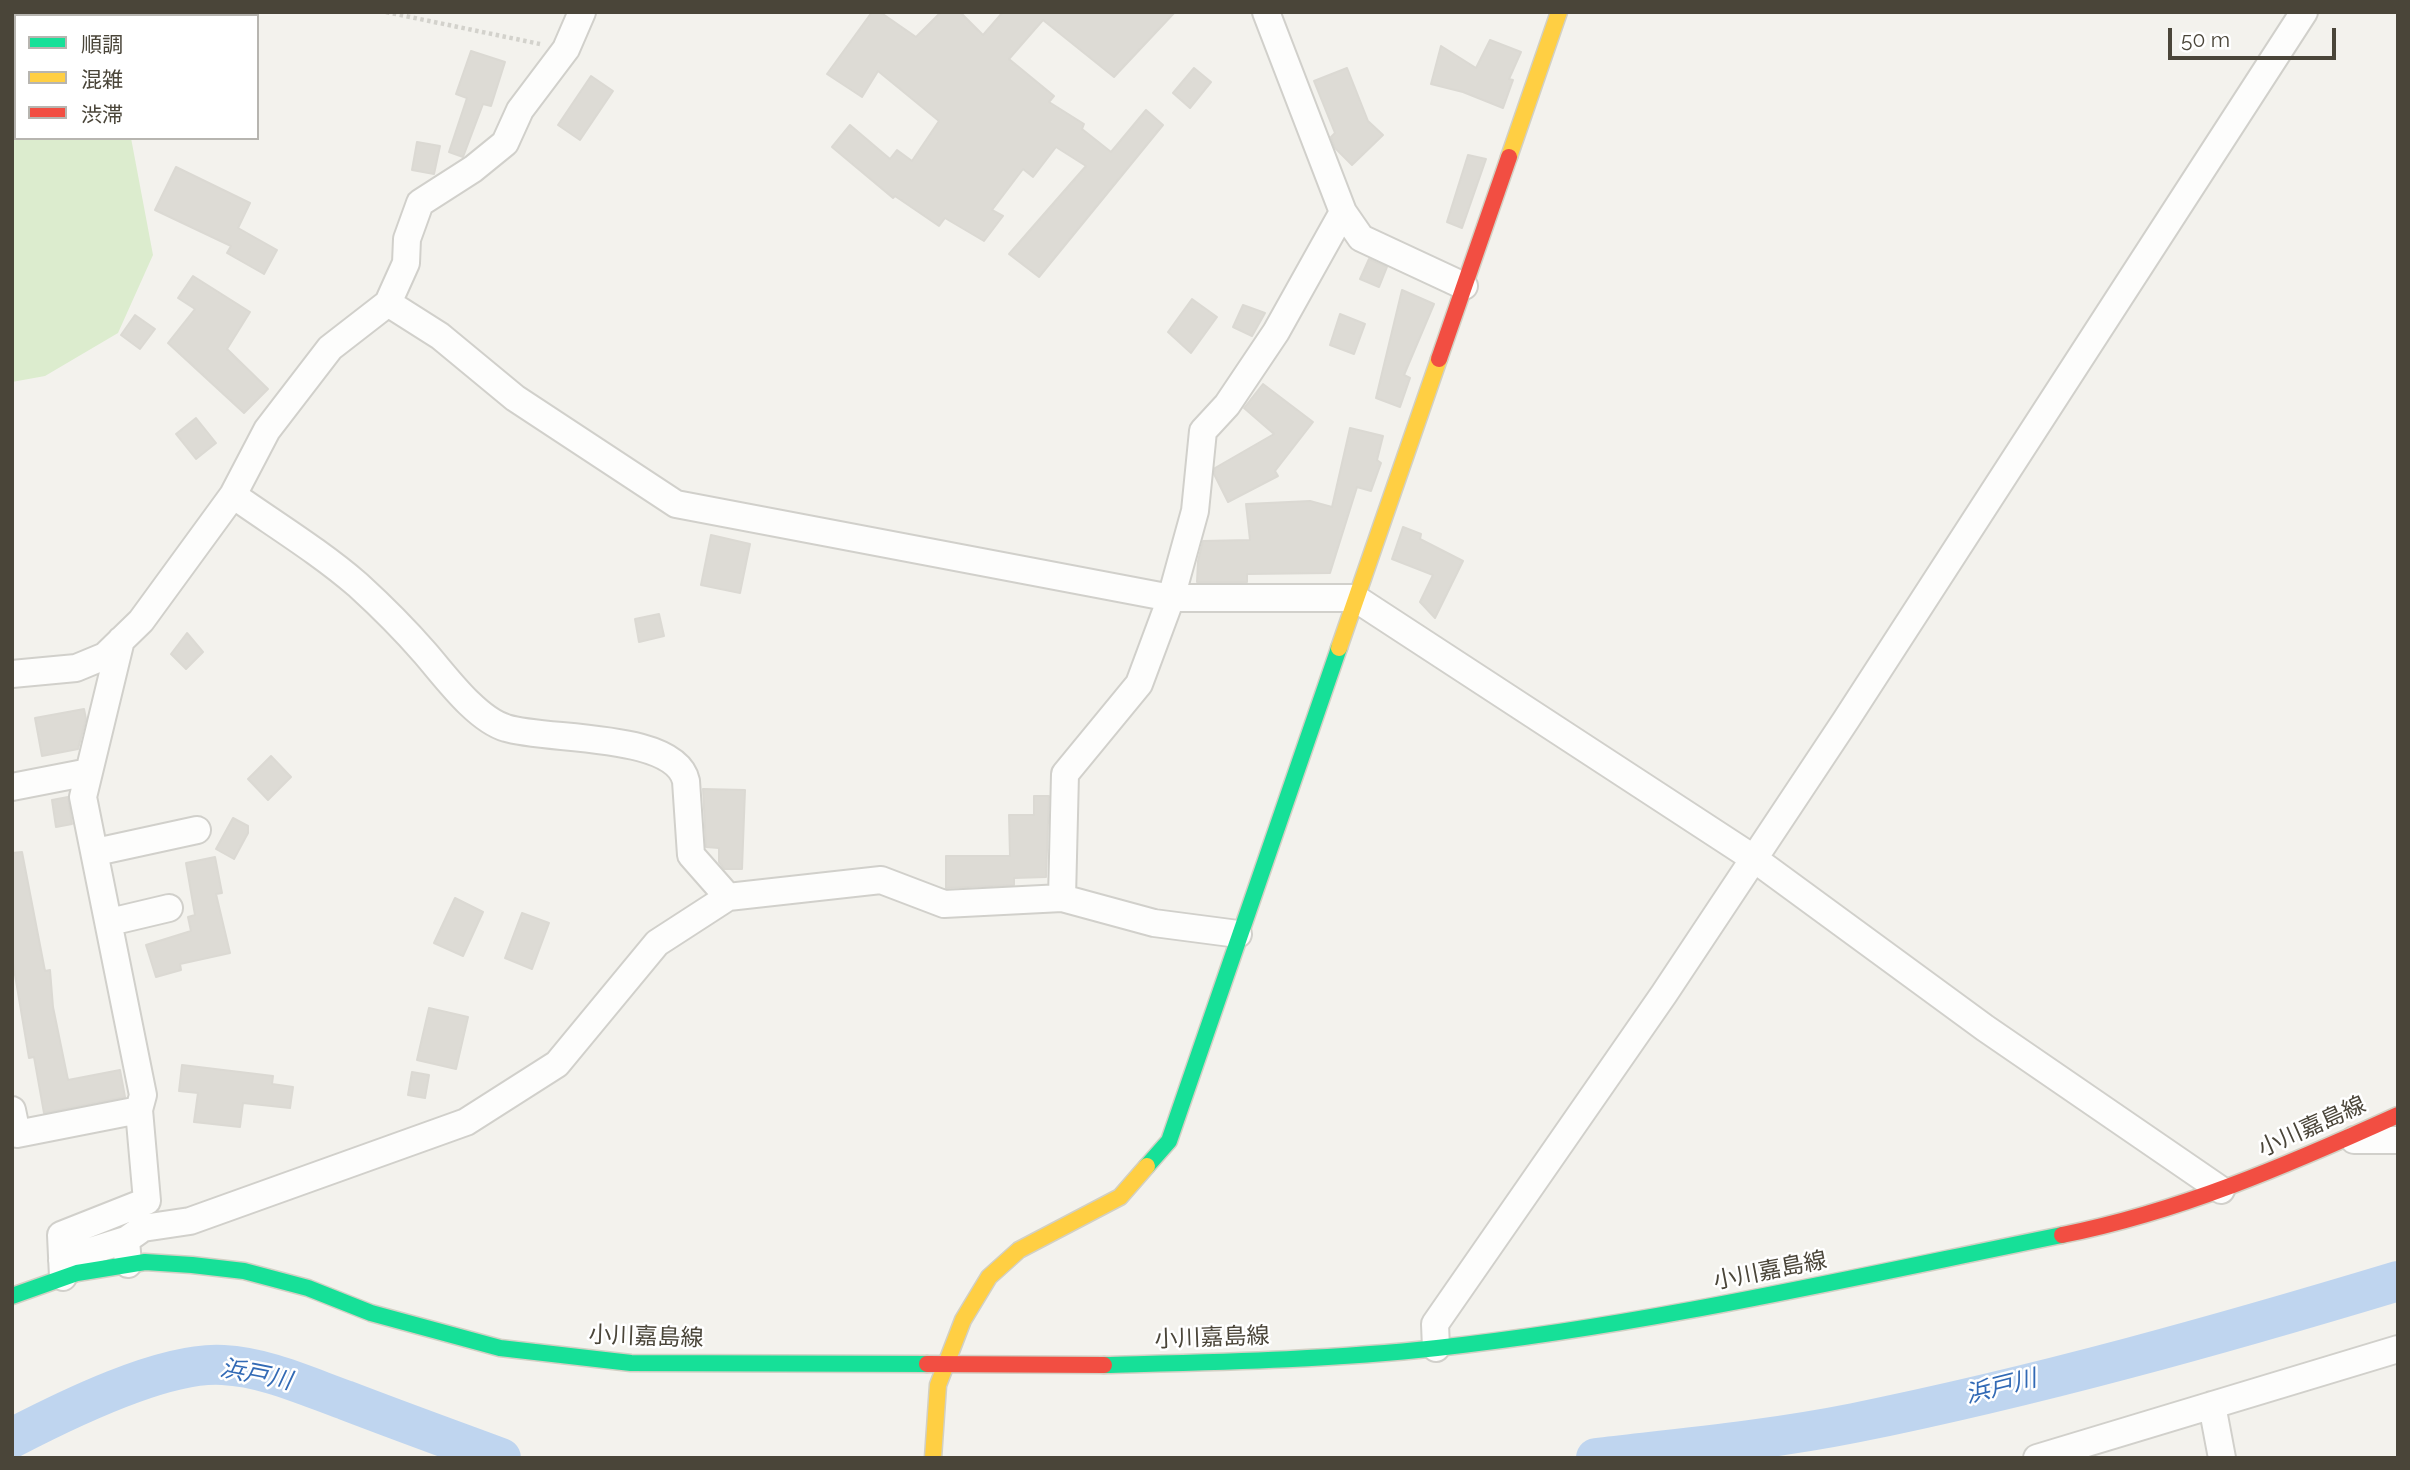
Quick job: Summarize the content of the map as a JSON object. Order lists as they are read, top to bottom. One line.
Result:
{"streets":{"main road":["小川嘉島線"]},"water":["浜戸川"],"legend":["順調","混雑","渋滞"],"scale_bar":"50 m"}
